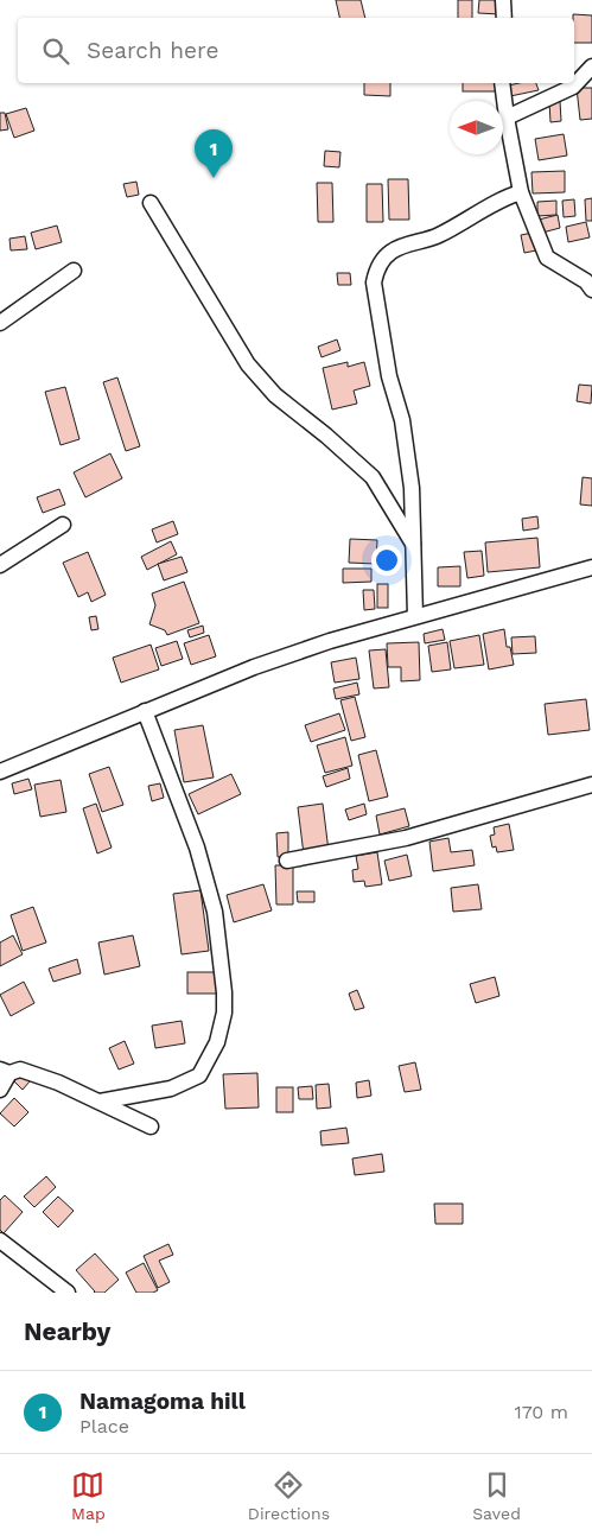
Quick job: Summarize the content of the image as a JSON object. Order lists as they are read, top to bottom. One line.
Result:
{"north":"left","page":{"search":"Search here","pins":"1","heading":"Nearby","list":[{"mark":"1","name":"Namagoma hill","note":"Place","value":"170 m"}],"nav":["Map","Directions","Saved"]}}
